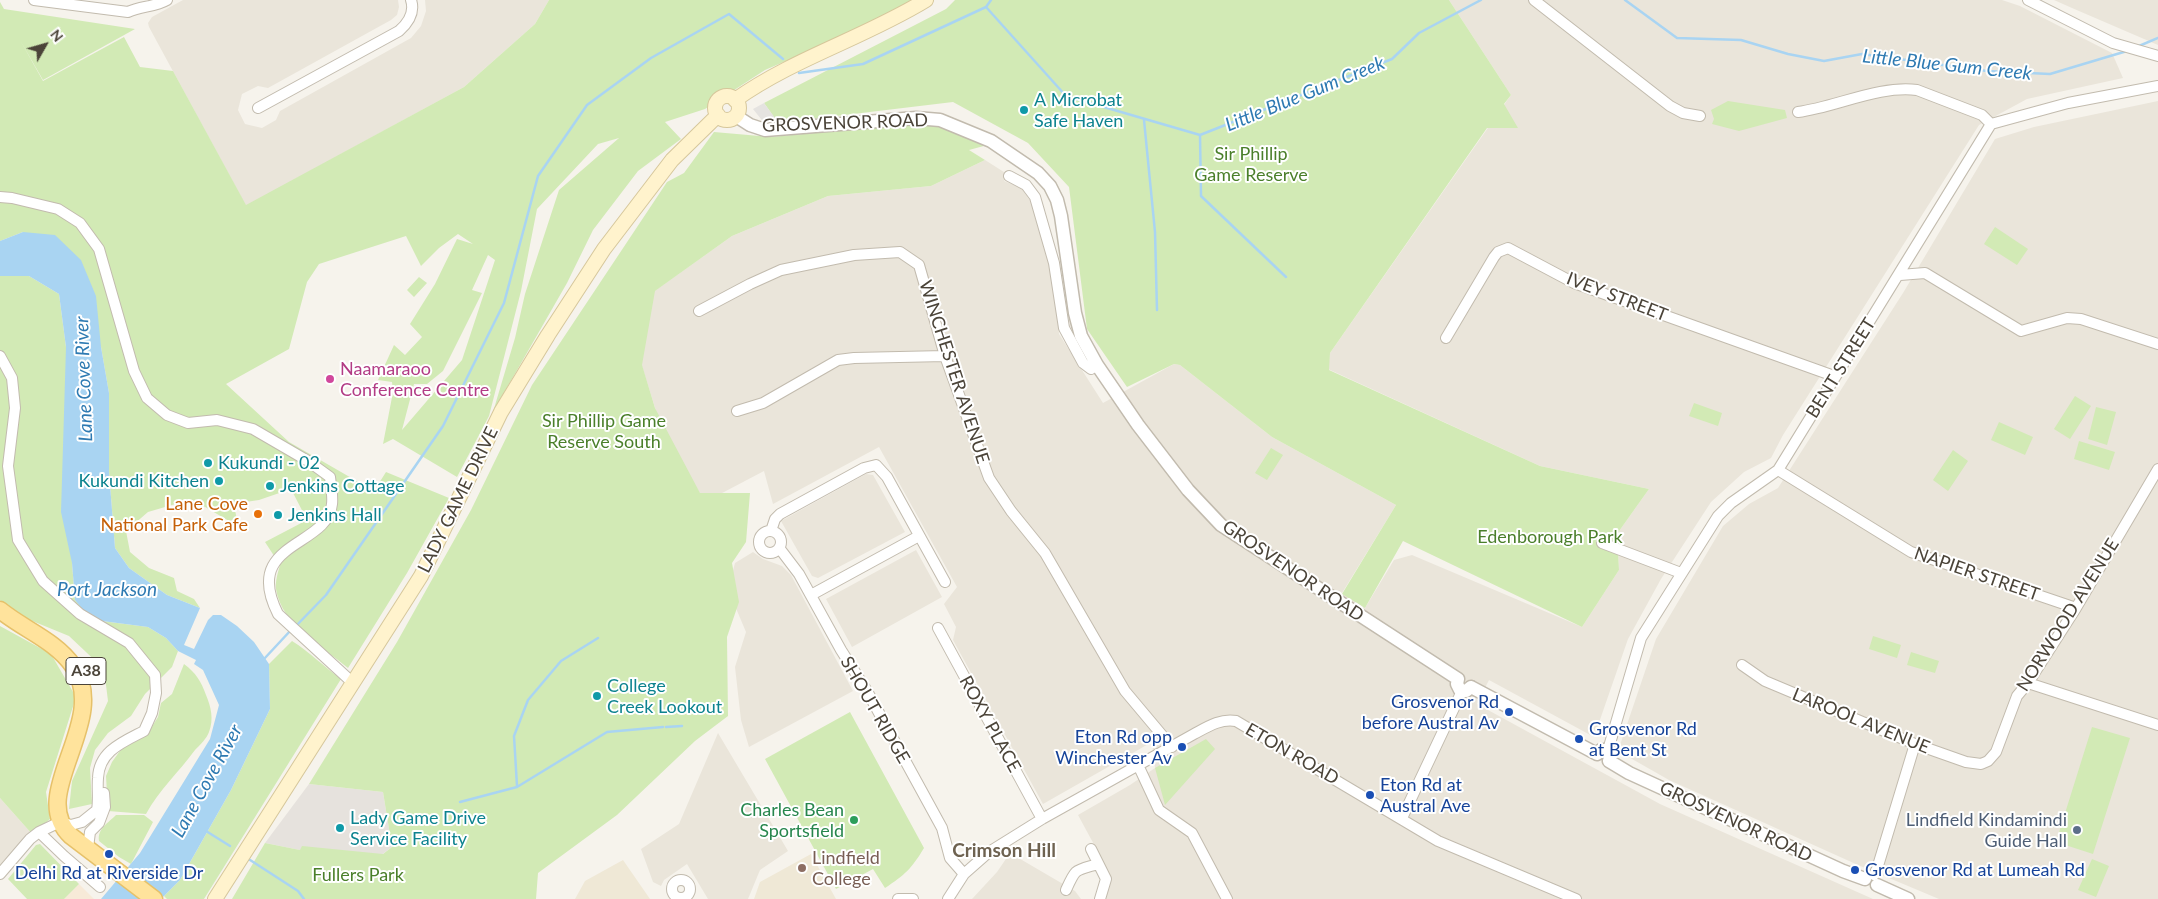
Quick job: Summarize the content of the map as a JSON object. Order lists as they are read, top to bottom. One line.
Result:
{"streets":{"main road":["LADY GAME DRIVE","A38"],"street":["GROSVENOR ROAD","IVEY STREET","BENT STREET","WINCHESTER AVENUE","NAPIER STREET","NORWOOD AVENUE","SHOUT RIDGE","LAROOL AVENUE","ROXY PLACE","ETON ROAD"]},"crossings":[["GROSVENOR ROAD","BENT STREET"],["GROSVENOR ROAD","LADY GAME DRIVE"],["IVEY STREET","BENT STREET"],["BENT STREET","NAPIER STREET"],["WINCHESTER AVENUE","ETON ROAD"],["NAPIER STREET","NORWOOD AVENUE"],["NORWOOD AVENUE","LAROOL AVENUE"],["SHOUT RIDGE","ETON ROAD"],["ROXY PLACE","ETON ROAD"]],"districts":["Crimson Hill"],"water":["Little Blue Gum Creek","Lane Cove River","Port Jackson"],"parks":["Sir Phillip Game Reserve","Sir Phillip Game Reserve South","Edenborough Park","Fullers Park"],"places":["A Microbat Safe Haven","Naamaraoo Conference Centre","Kukundi - 02","Kukundi Kitchen","Jenkins Cottage","Lane Cove National Park Cafe","Jenkins Hall","College Creek Lookout","Grosvenor Rd before Austral Av","Grosvenor Rd at Bent St","Eton Rd opp Winchester Av","Eton Rd at Austral Ave","Charles Bean Sportsfield","Lady Game Drive Service Facility","Lindfield Kindamindi Guide Hall","Delhi Rd at Riverside Dr","Lindfield College","Grosvenor Rd at Lumeah Rd"],"north":"top right"}
